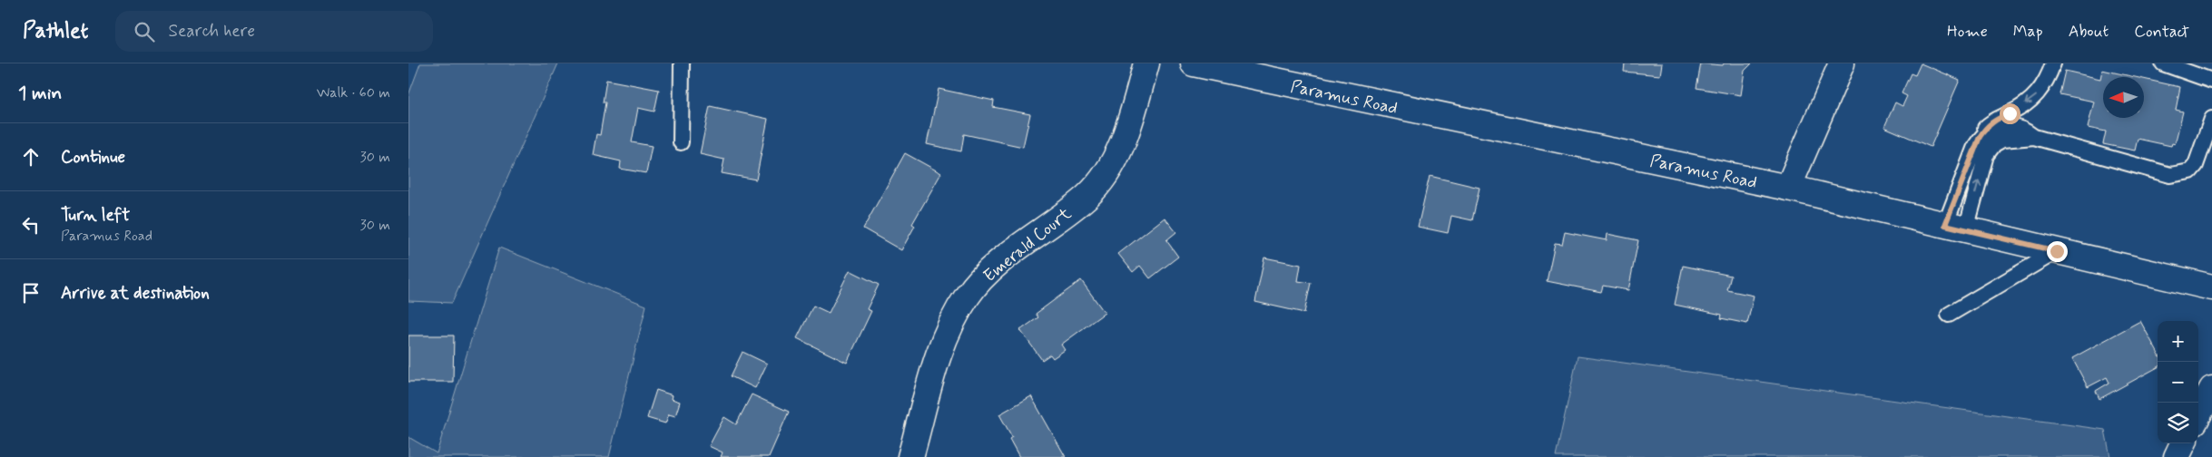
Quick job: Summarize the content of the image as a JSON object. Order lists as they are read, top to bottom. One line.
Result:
{"streets":{"main road":["Paramus Road","Emerald Court"]},"north":"left","page":{"header":"Pathlet","search":"Search here","nav":["Home","Map","About","Contact"],"heading":["1 min","Walk · 60 m"],"list":[["Continue","30 m"],["Turn left","Paramus Road","30 m"],"Arrive at destination"],"map_buttons":["+","−"]}}
